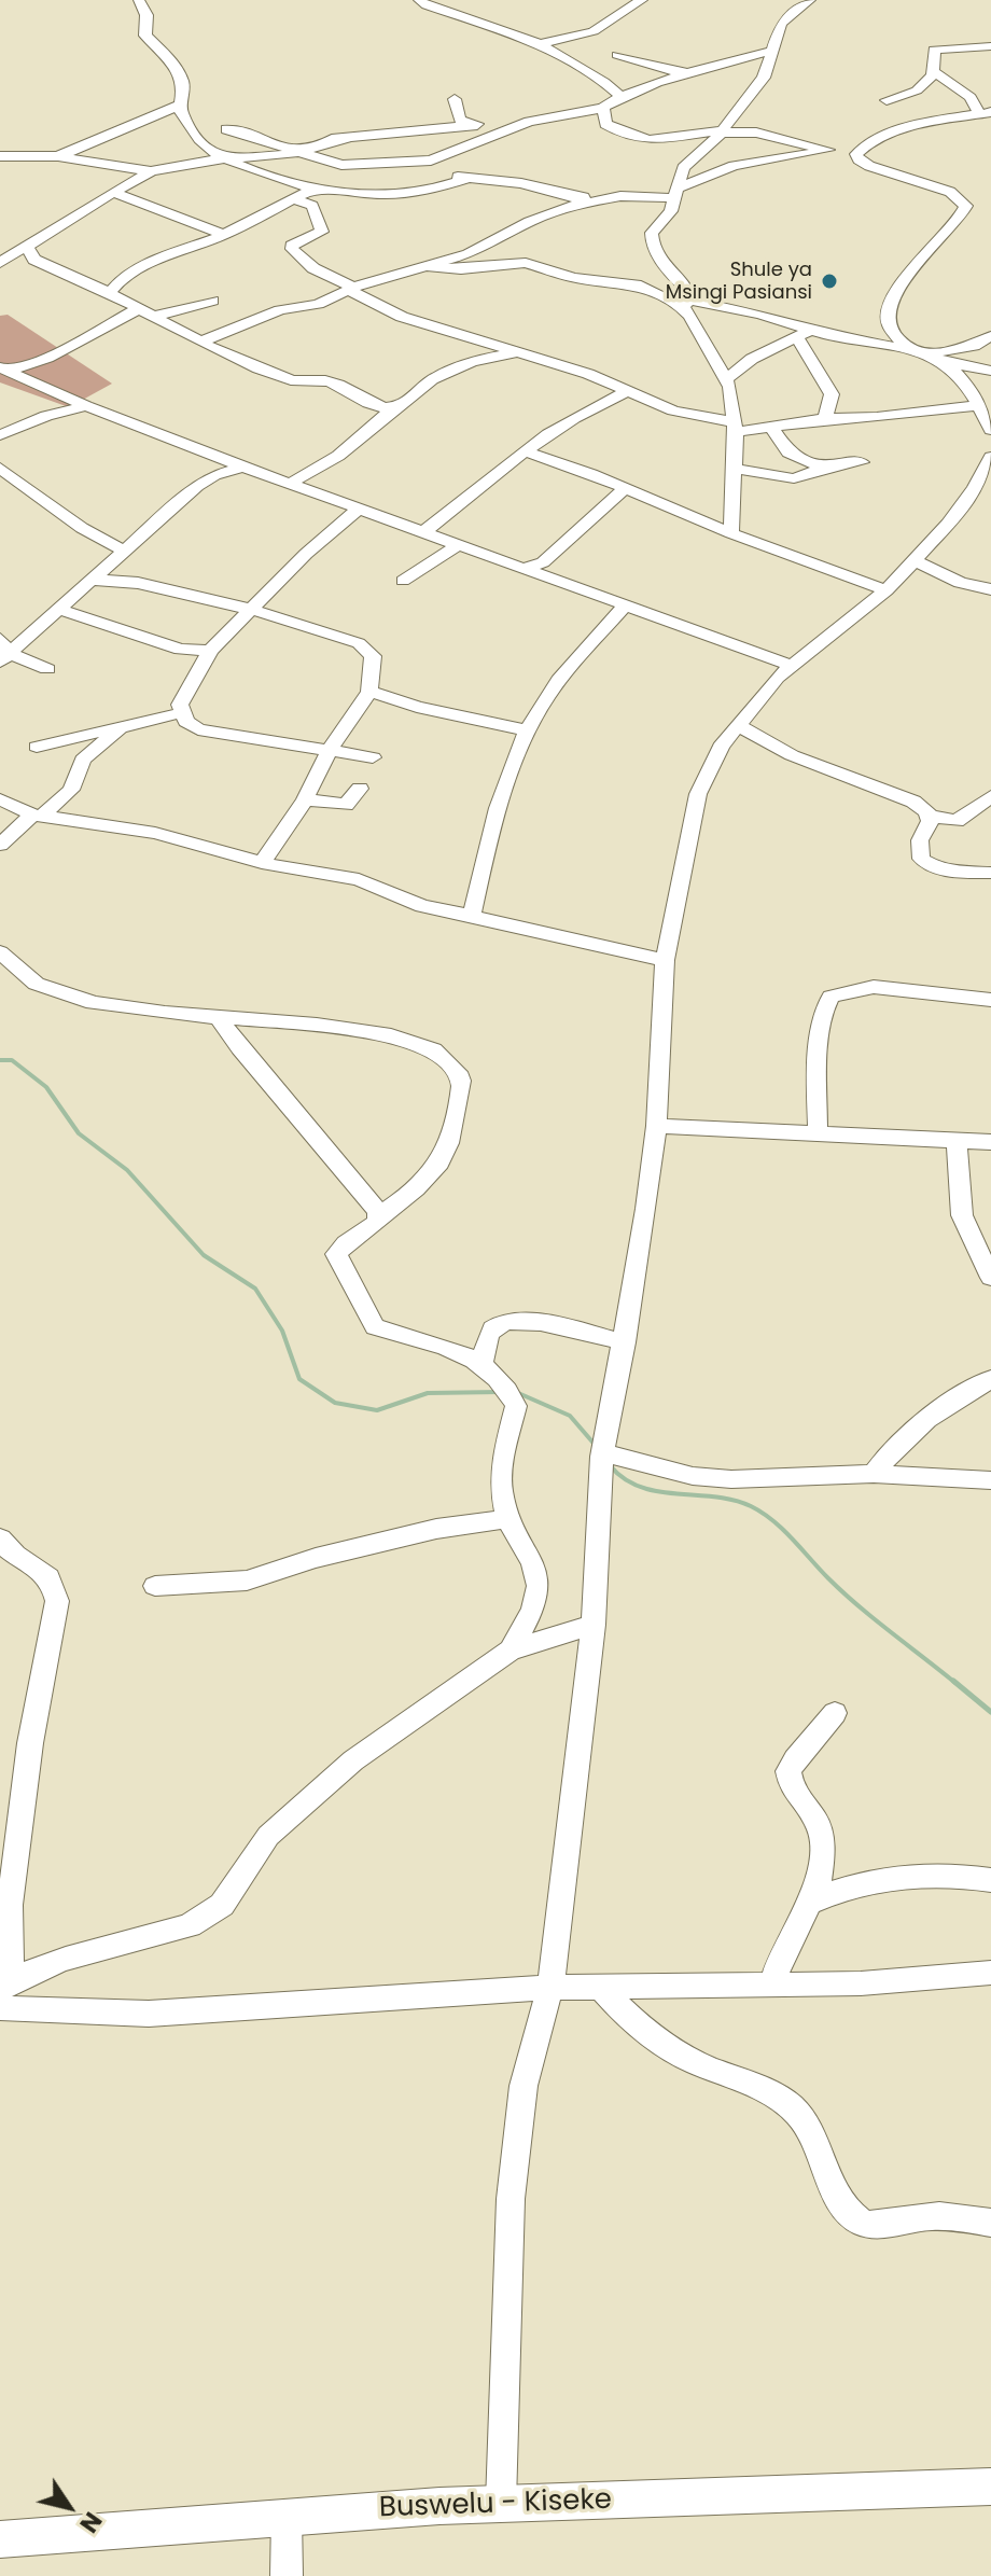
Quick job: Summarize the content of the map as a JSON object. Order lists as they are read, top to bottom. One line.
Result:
{"streets":{"main road":["Buswelu - Kiseke"]},"places":["Shule ya Msingi Pasiansi"],"north":"bottom right"}
